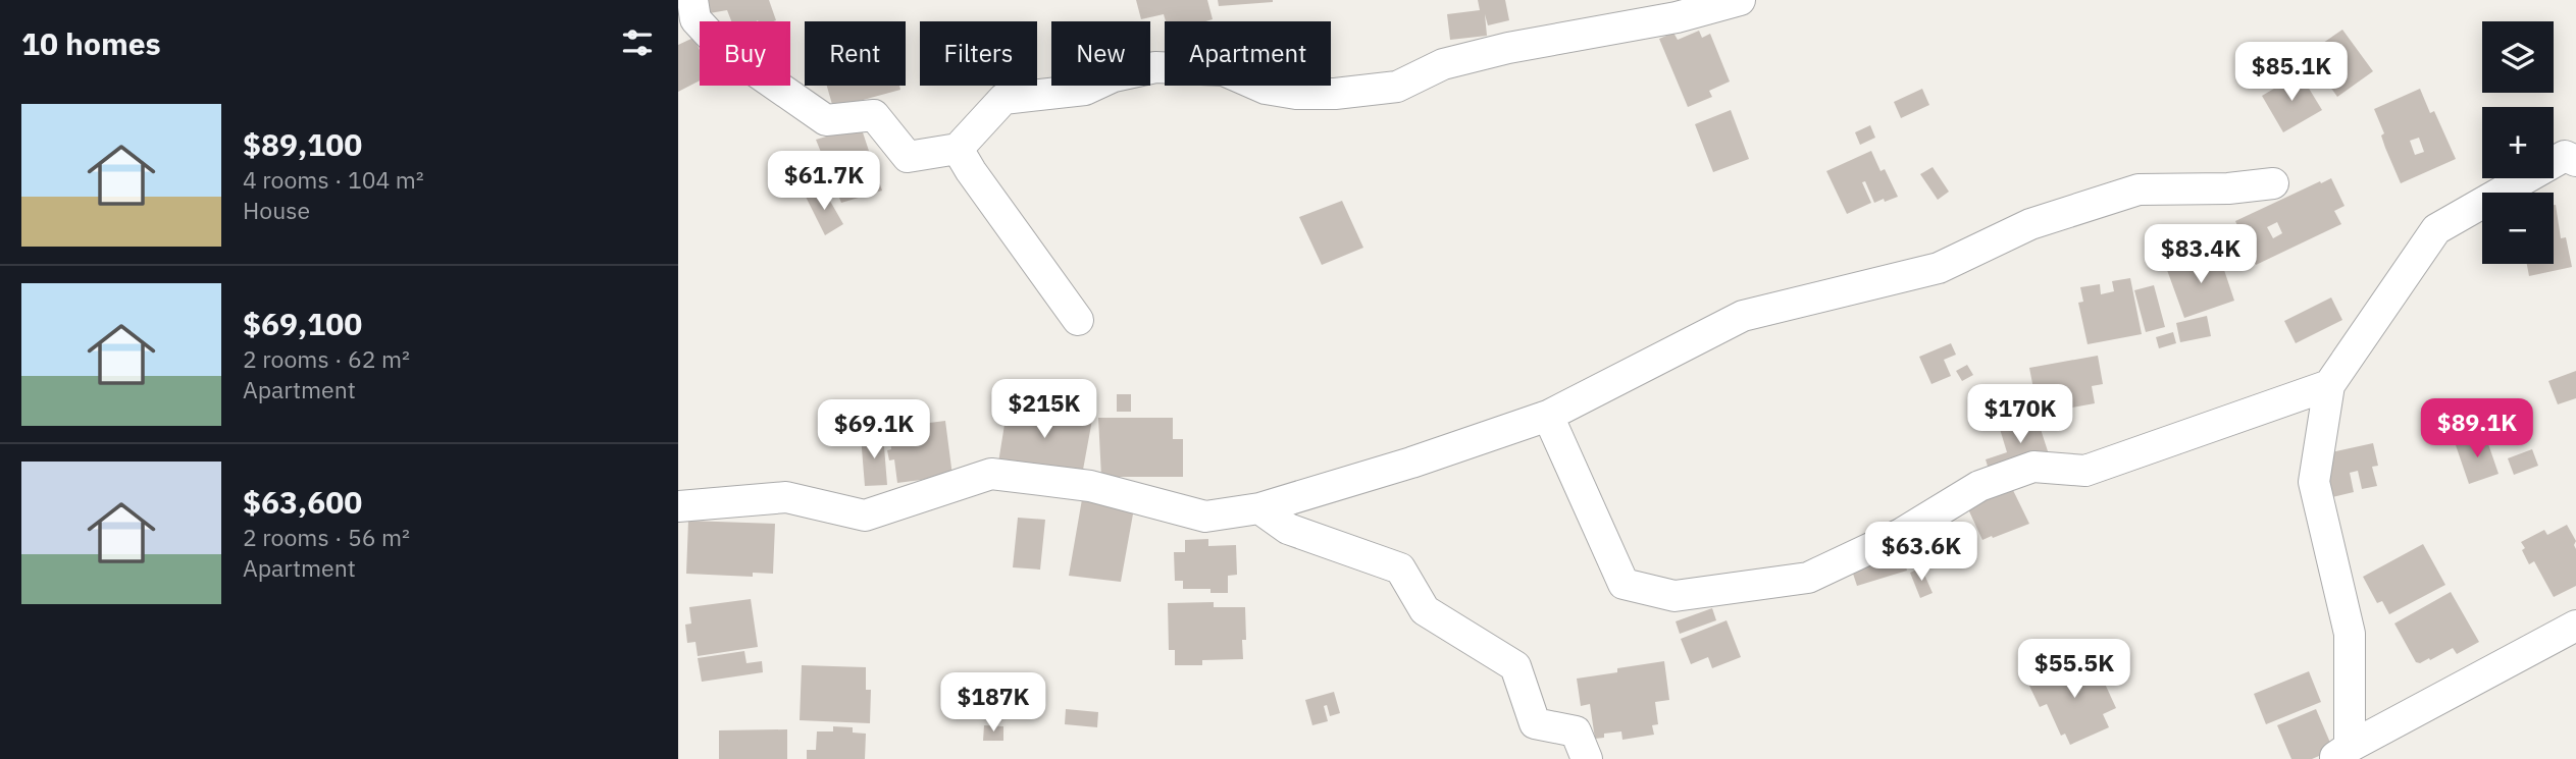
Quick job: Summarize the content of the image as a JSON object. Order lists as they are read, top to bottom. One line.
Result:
{"page":{"heading":"10 homes","map_buttons":["+","−"],"chip":["Buy","Rent","Filters","New","Apartment"],"price":["$85.1K","$61.7K","$83.4K","$215K","$170K","$89.1K","$69.1K","$63.6K","$55.5K","$187K"],"list":[{"name":"$89,100","note":"4 rooms · 104 m² · House"},{"name":"$69,100","note":"2 rooms · 62 m² · Apartment"},{"name":"$63,600","note":"2 rooms · 56 m² · Apartment"}]}}
